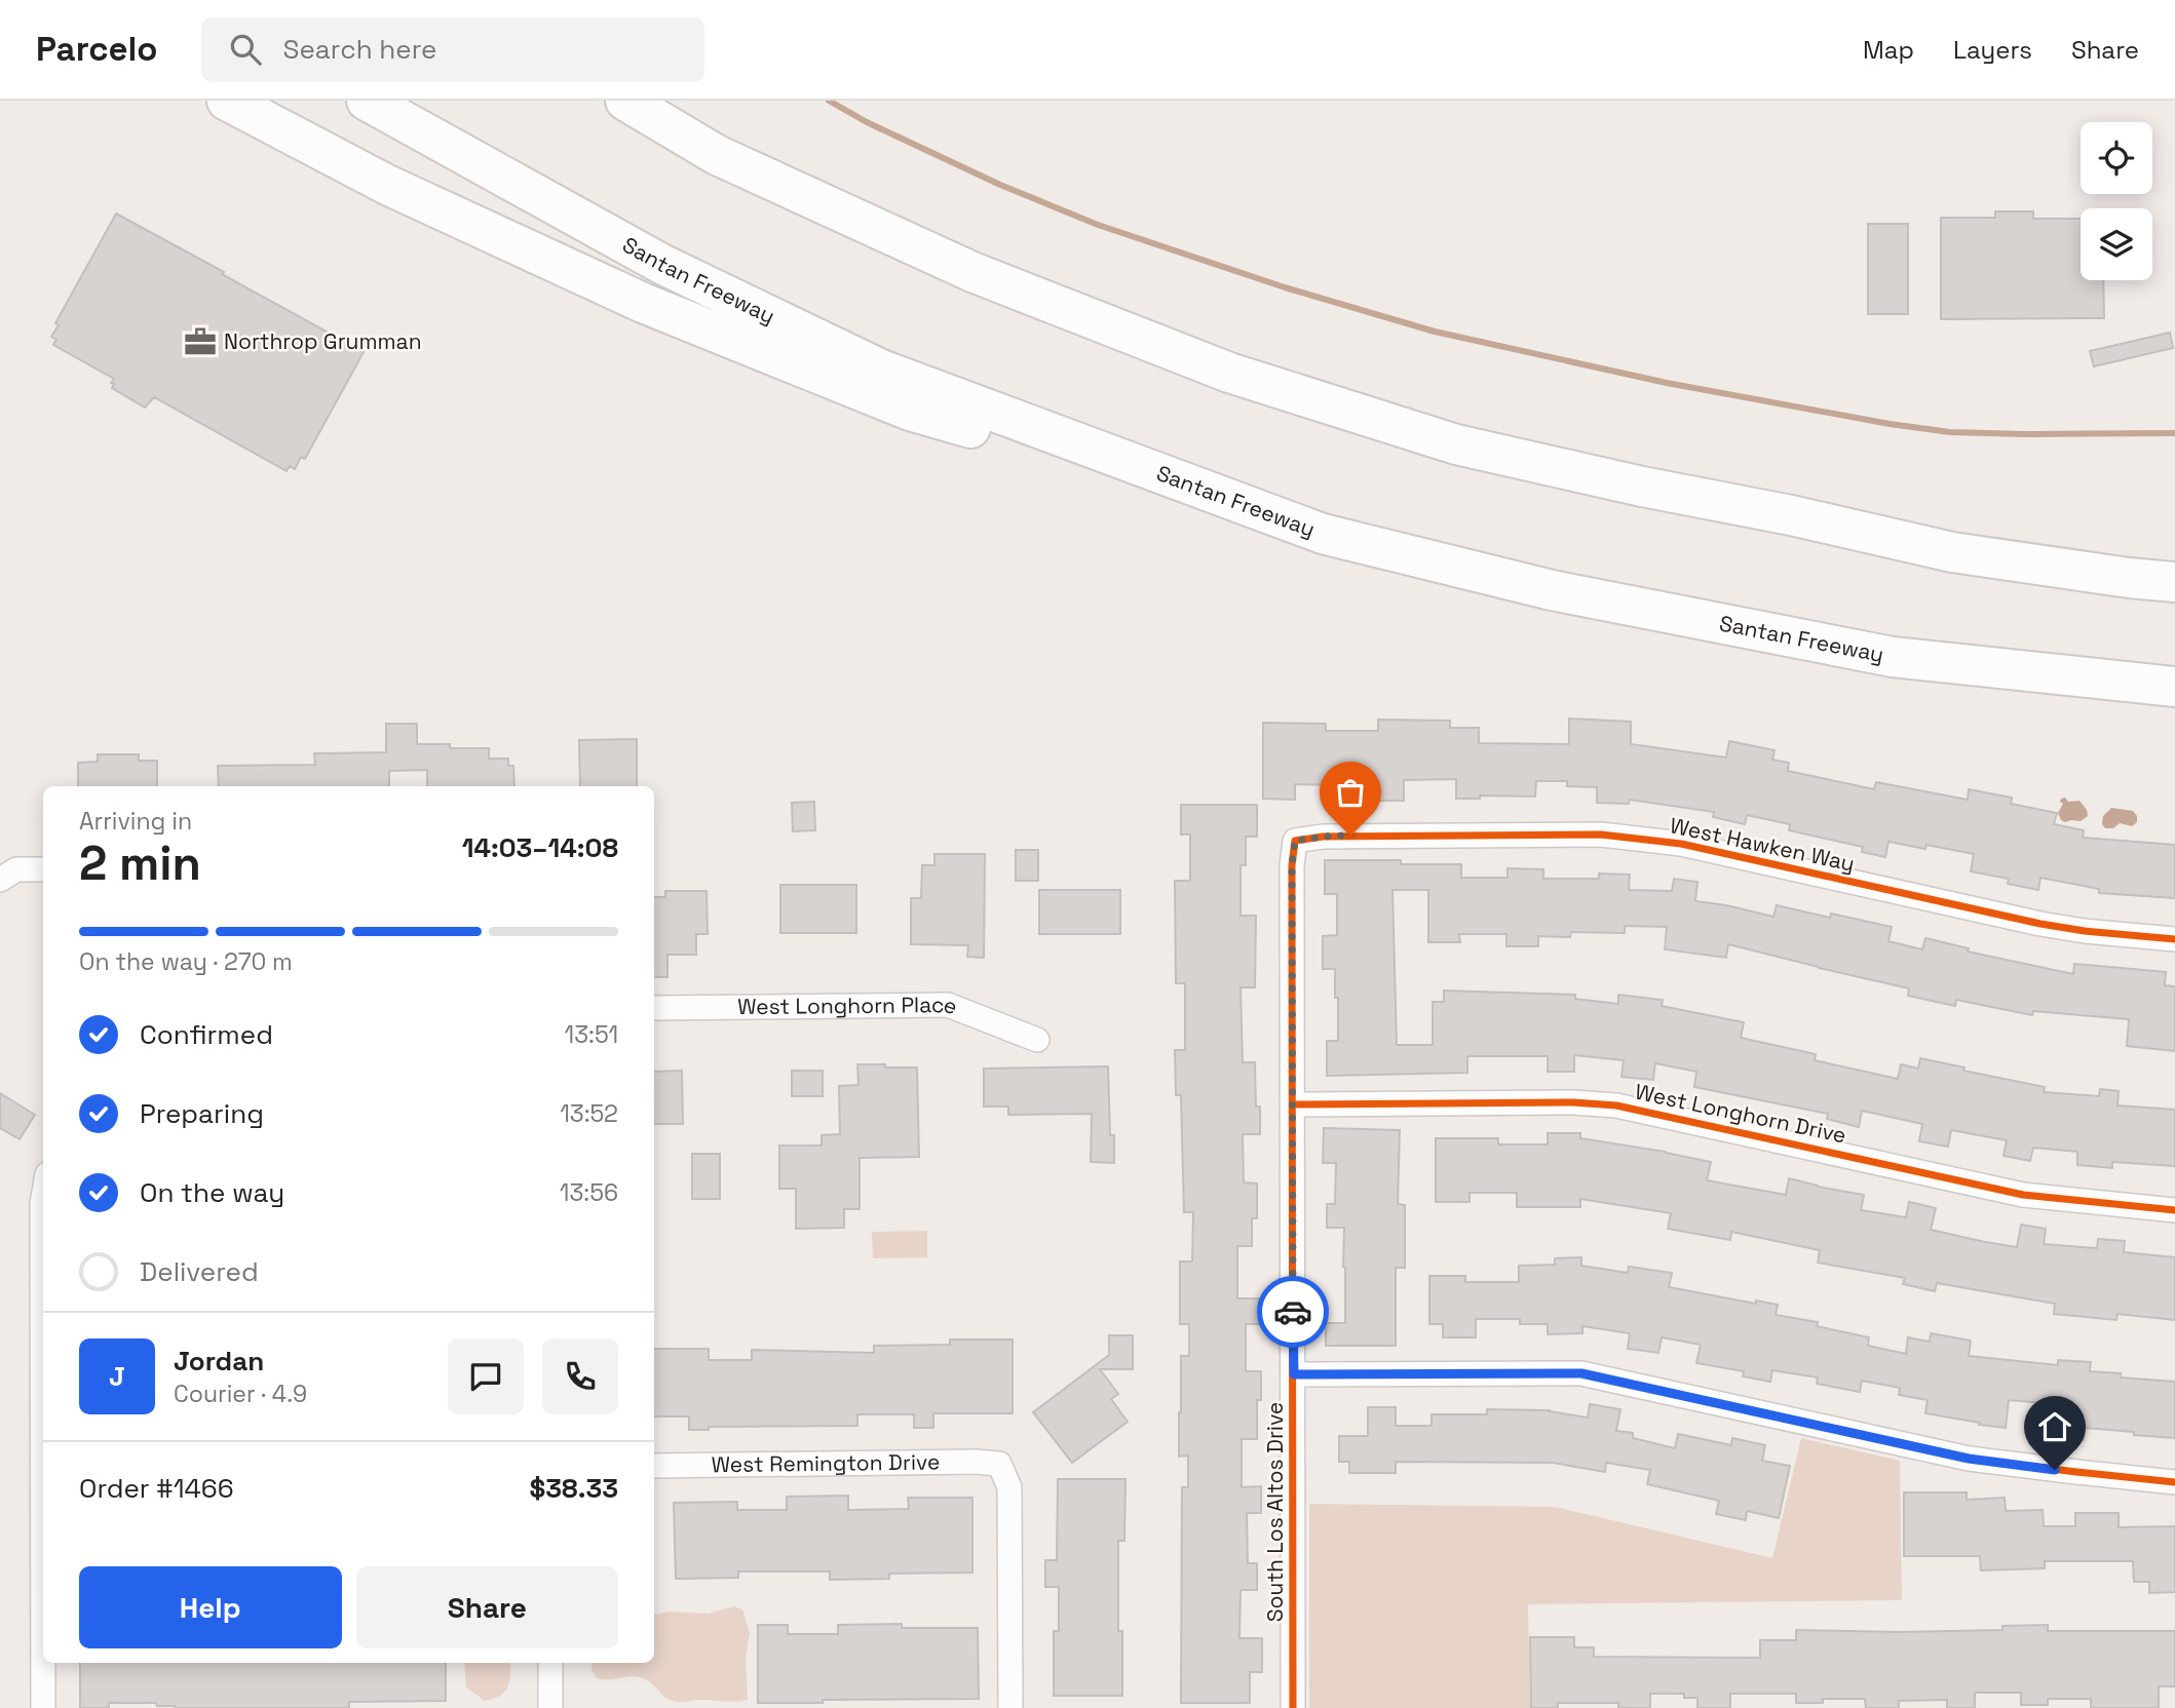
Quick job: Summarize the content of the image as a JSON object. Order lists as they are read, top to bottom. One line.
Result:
{"streets":{"highway":["Santan Freeway"],"street":["West Hawken Way","West Longhorn Place","West Longhorn Drive","West Remington Drive","South Los Altos Drive"]},"crossings":[["West Hawken Way","South Los Altos Drive"],["West Longhorn Drive","South Los Altos Drive"]],"places":{"office":["Northrop Grumman"]},"page":{"header":"Parcelo","search":"Search here","nav":["Map","Layers","Share"],"heading":["2 min","Arriving in","14:03–14:08"],"panel":["Jordan","Courier · 4.9","Order #1466","$38.33"],"bar":"On the way · 270 m","list":[["Confirmed","13:51"],["Preparing","13:52"],["On the way","13:56"],"Delivered"],"round":"J","buttons":["Help","Share"]}}
